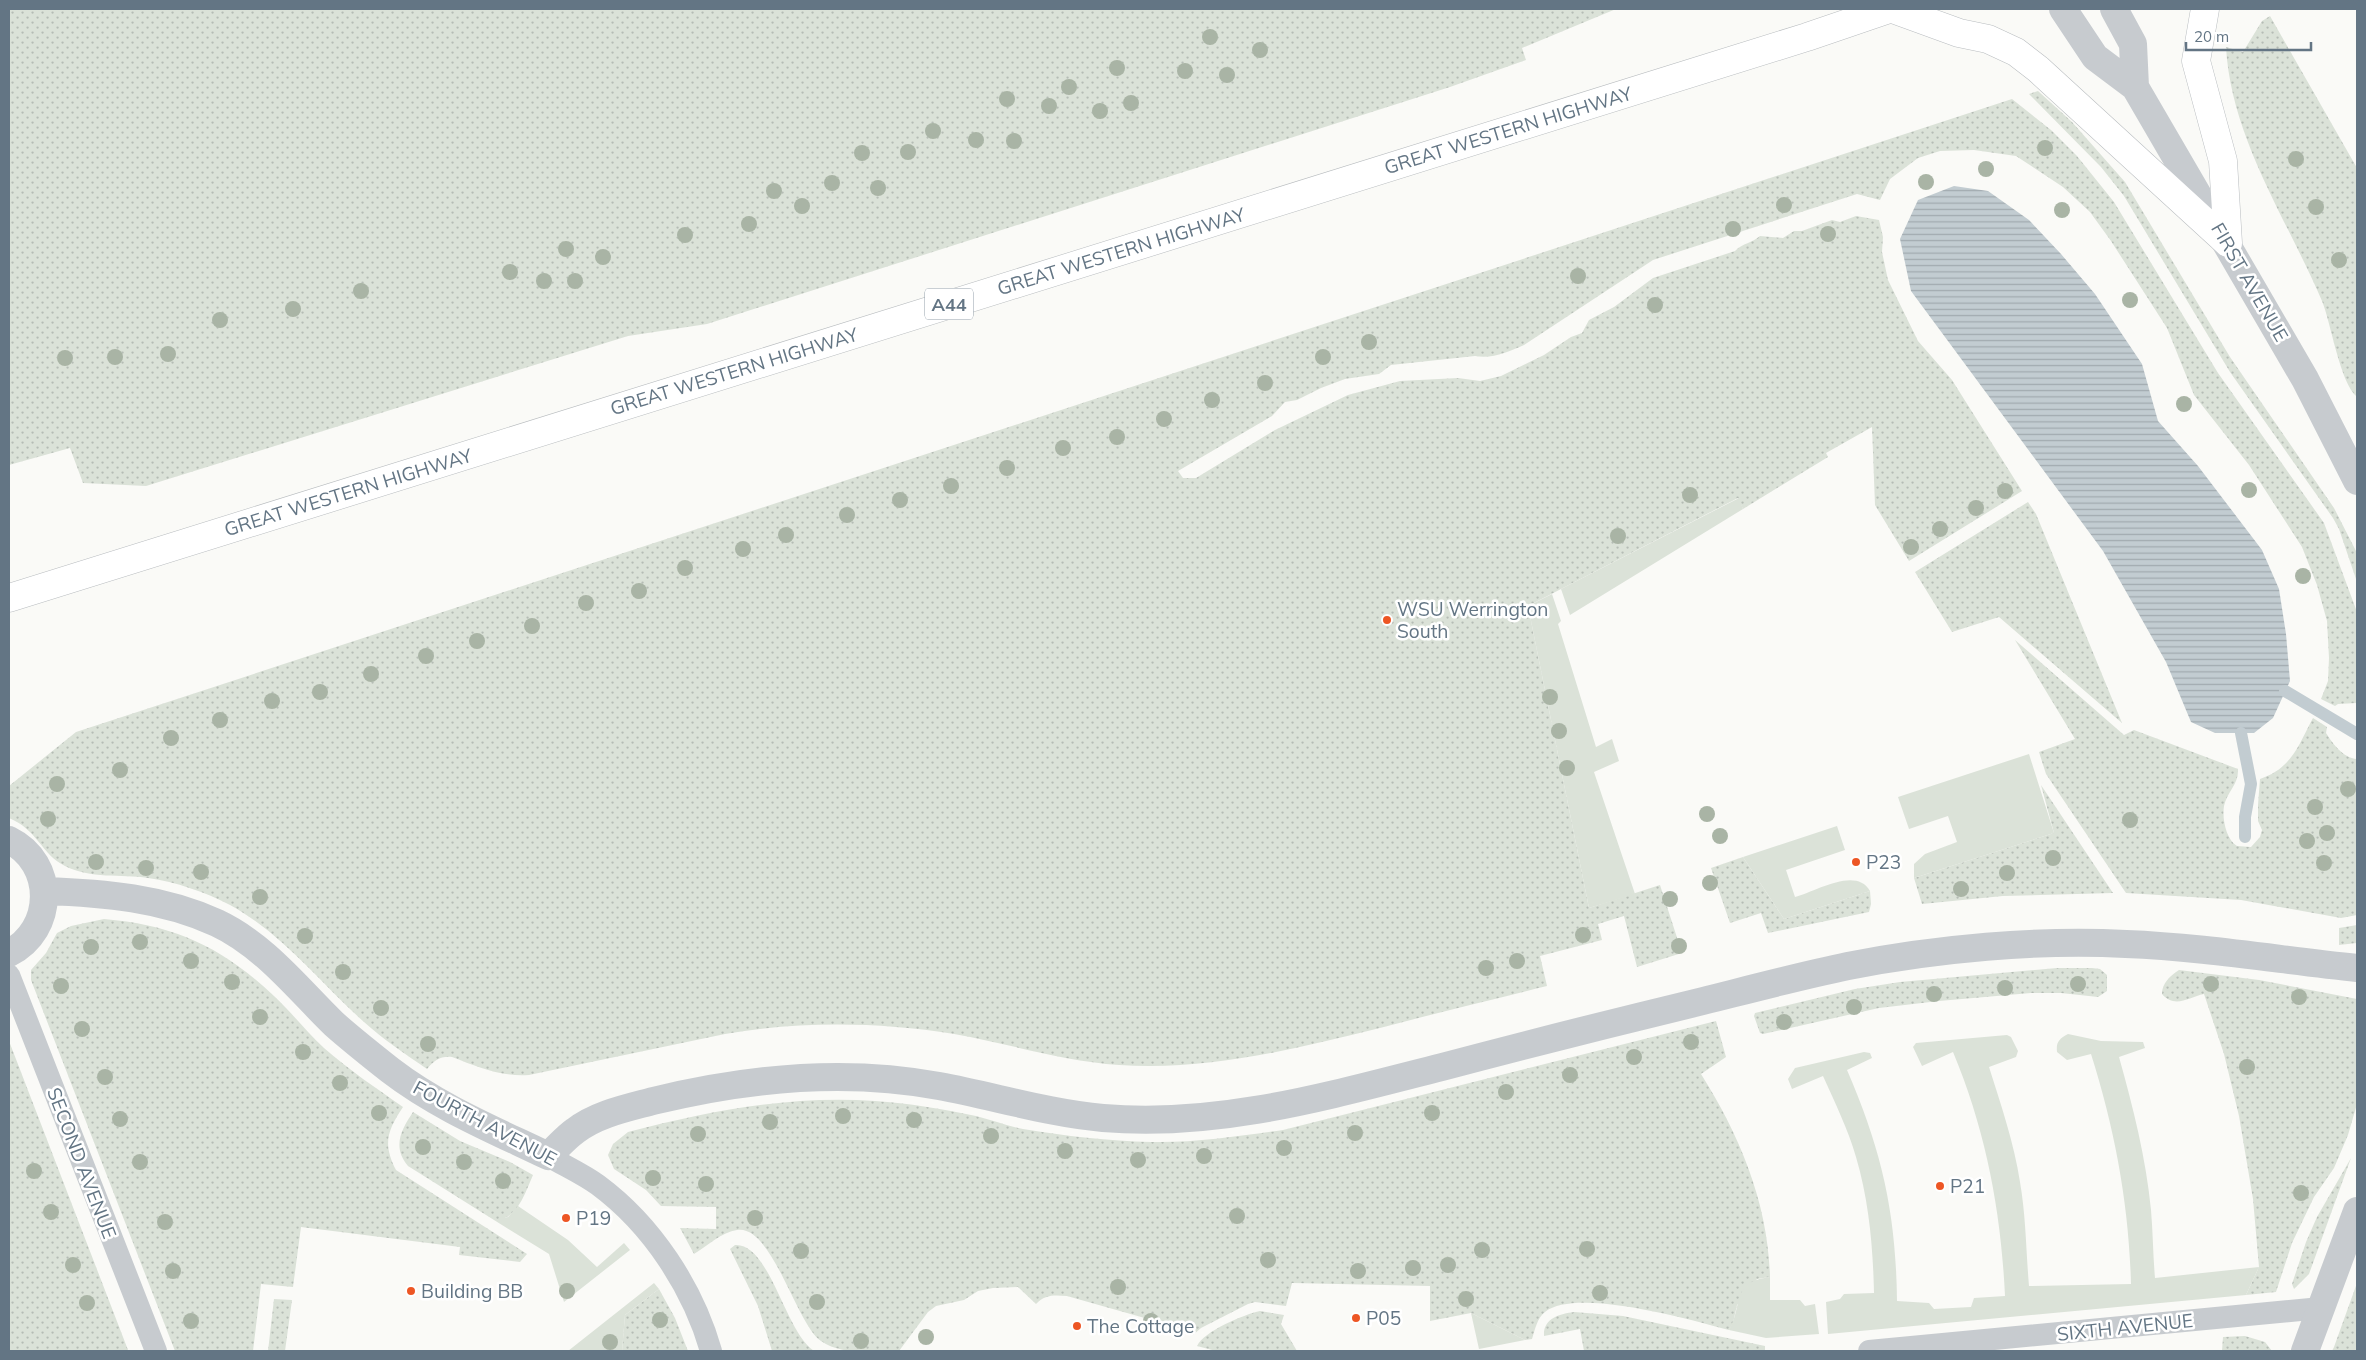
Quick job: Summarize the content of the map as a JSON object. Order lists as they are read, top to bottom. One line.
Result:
{"streets":{"highway":["GREAT WESTERN HIGHWAY","A44"],"street":["FIRST AVENUE","FOURTH AVENUE"],"lane":["SECOND AVENUE","SIXTH AVENUE"]},"places":["WSU Werrington South","P23","P21","P19","Building BB","P05","The Cottage"],"scale_bar":"20 m"}
